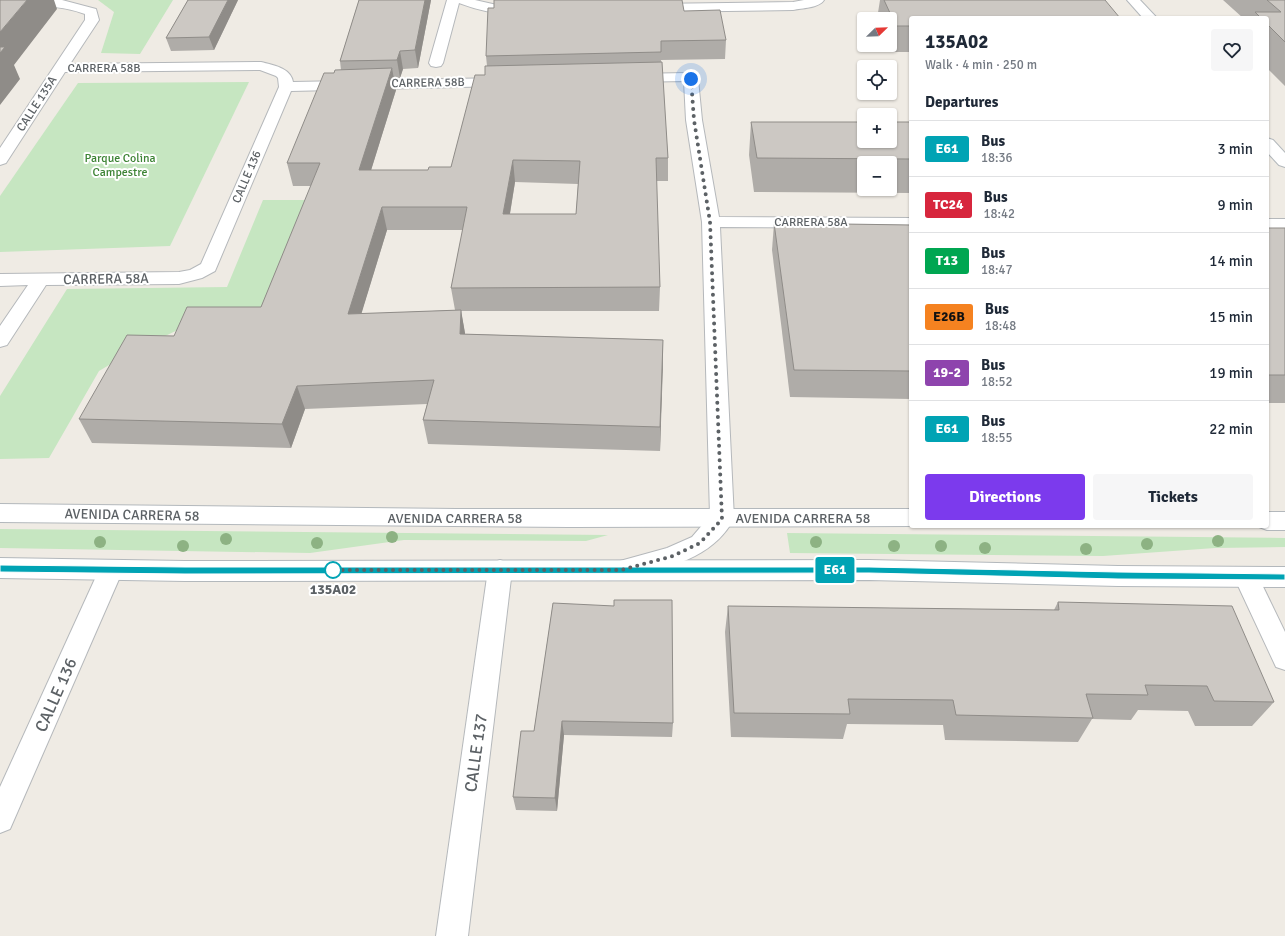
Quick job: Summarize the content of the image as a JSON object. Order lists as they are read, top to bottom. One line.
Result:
{"streets":{"street":["CARRERA 58B","CALLE 135A","CALLE 136","CARRERA 58A","AVENIDA CARRERA 58","CALLE 137"]},"crossings":[["CARRERA 58B","CALLE 135A"],["CARRERA 58B","CALLE 136"],["CALLE 136","CARRERA 58A"]],"parks":["Parque Colina Campestre"],"places":["135A02"],"lines":["bus line E61"],"north":"top right","page":{"on_map":"E61","map_buttons":["+","−"],"heading":[["135A02","Walk · 4 min · 250 m"],"Departures"],"list":[{"mark":"E61","name":"Bus","note":"18:36","value":"3 min"},{"mark":"TC24","name":"Bus","note":"18:42","value":"9 min"},{"mark":"T13","name":"Bus","note":"18:47","value":"14 min"},{"mark":"E26B","name":"Bus","note":"18:48","value":"15 min"},{"mark":"19-2","name":"Bus","note":"18:52","value":"19 min"},{"mark":"E61","name":"Bus","note":"18:55","value":"22 min"}],"buttons":["Directions","Tickets"]}}
